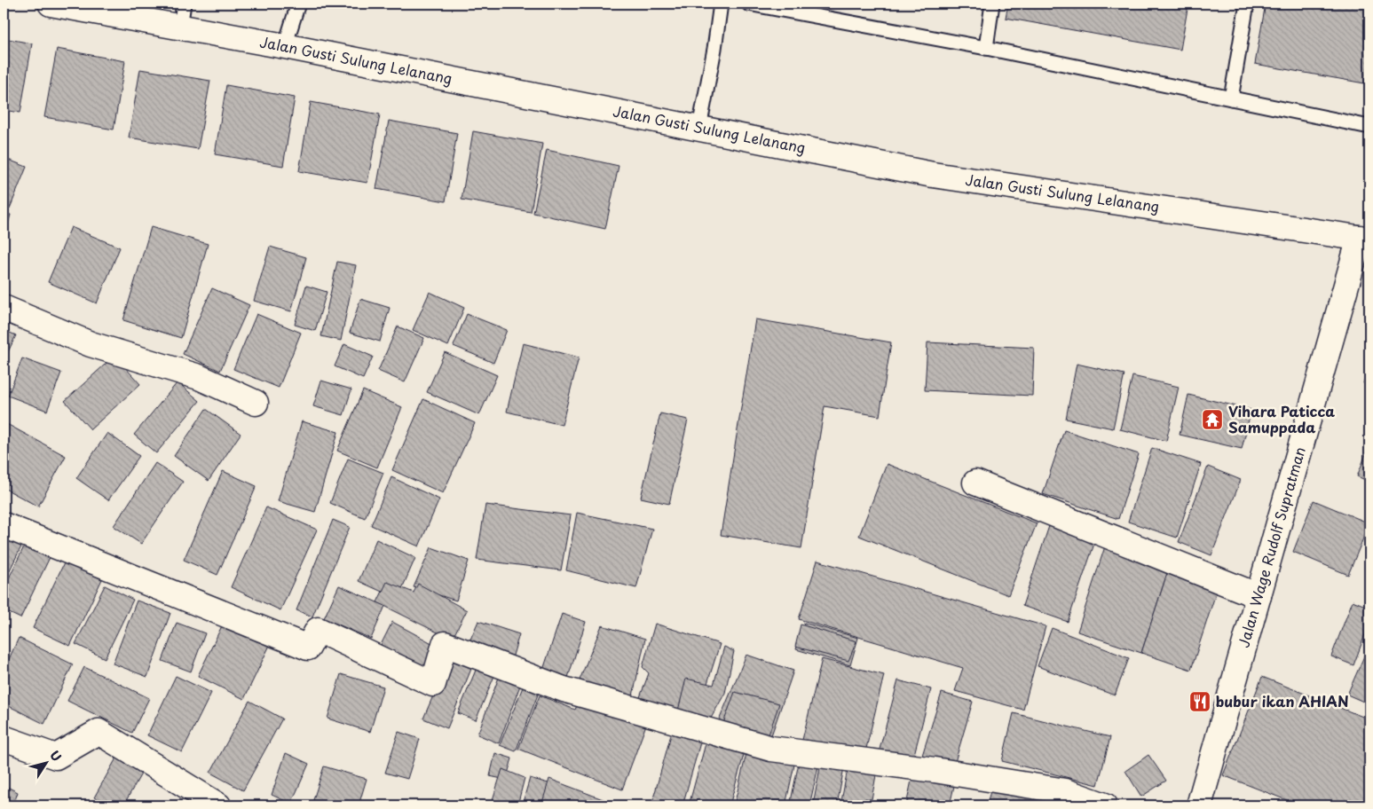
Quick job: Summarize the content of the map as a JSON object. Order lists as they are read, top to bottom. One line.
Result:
{"streets":{"street":["Jalan Gusti Sulung Lelanang","Jalan Wage Rudolf Supratman"]},"crossings":[["Jalan Gusti Sulung Lelanang","Jalan Wage Rudolf Supratman"]],"places":{"temple":["Vihara Paticca Samuppada"],"restaurant":["bubur ikan AHIAN"]},"north":"top right"}
